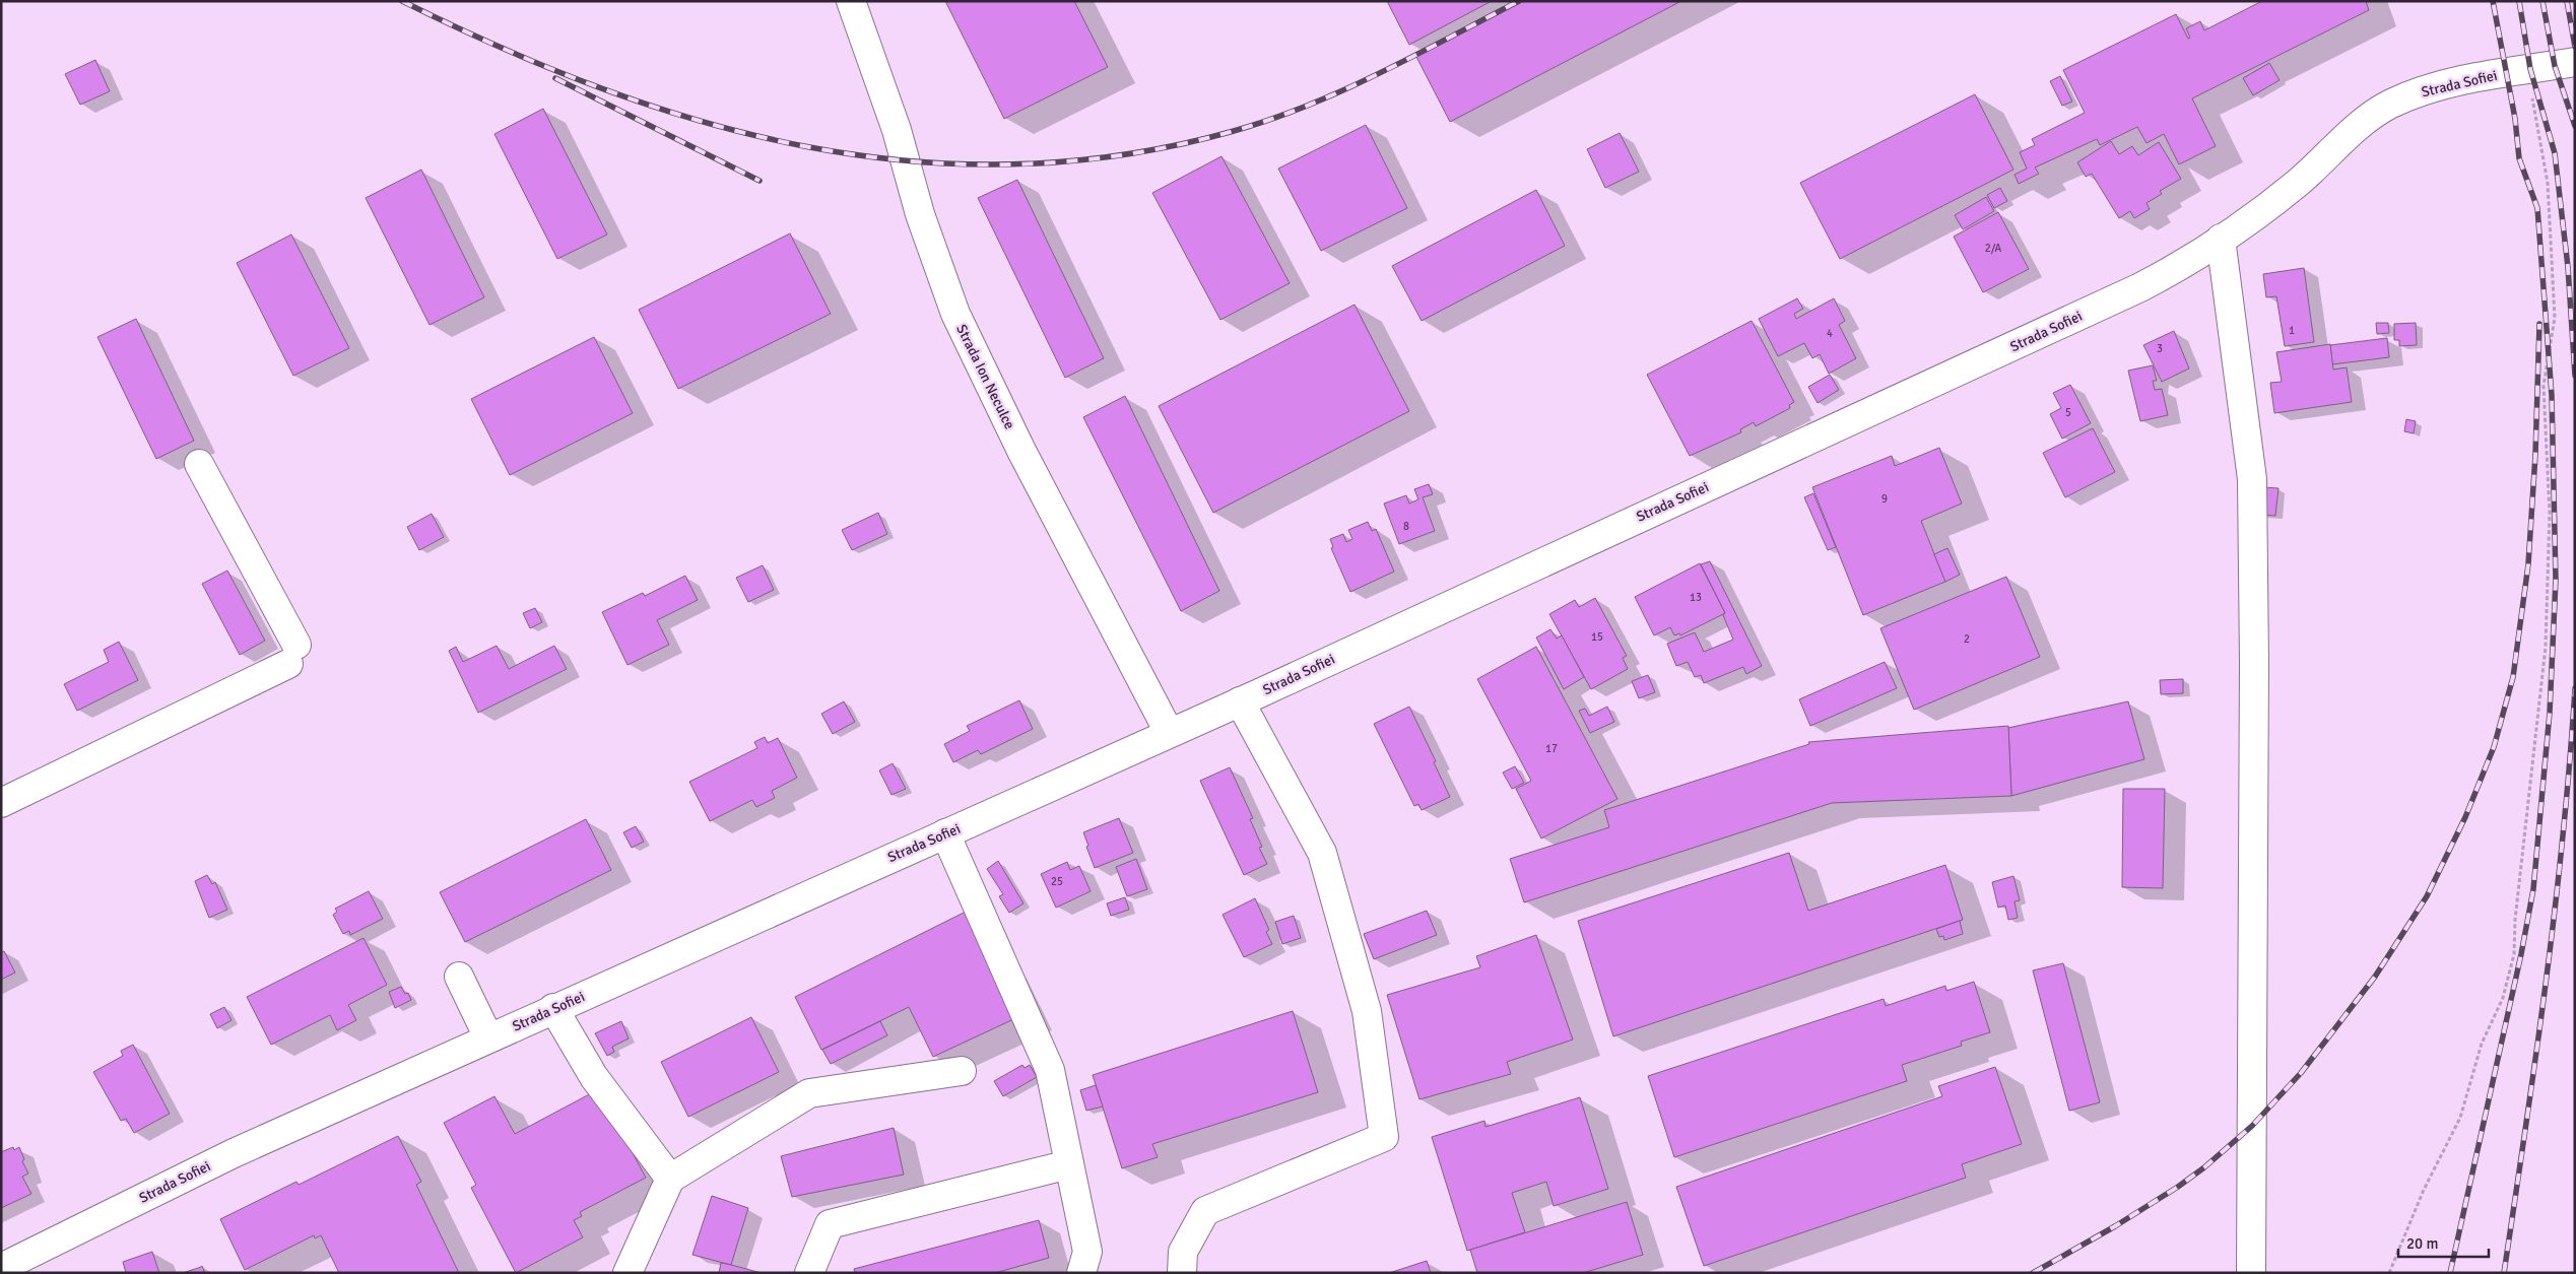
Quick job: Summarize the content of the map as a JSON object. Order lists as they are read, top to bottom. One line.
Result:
{"streets":{"street":["Strada Sofiei","Strada Ion Neculce"]},"crossings":[["Strada Sofiei","Strada Ion Neculce"]],"house_numbers":["2/A","1","4","3","5","9","8","13","15","2","17","25"],"scale_bar":"20 m"}
